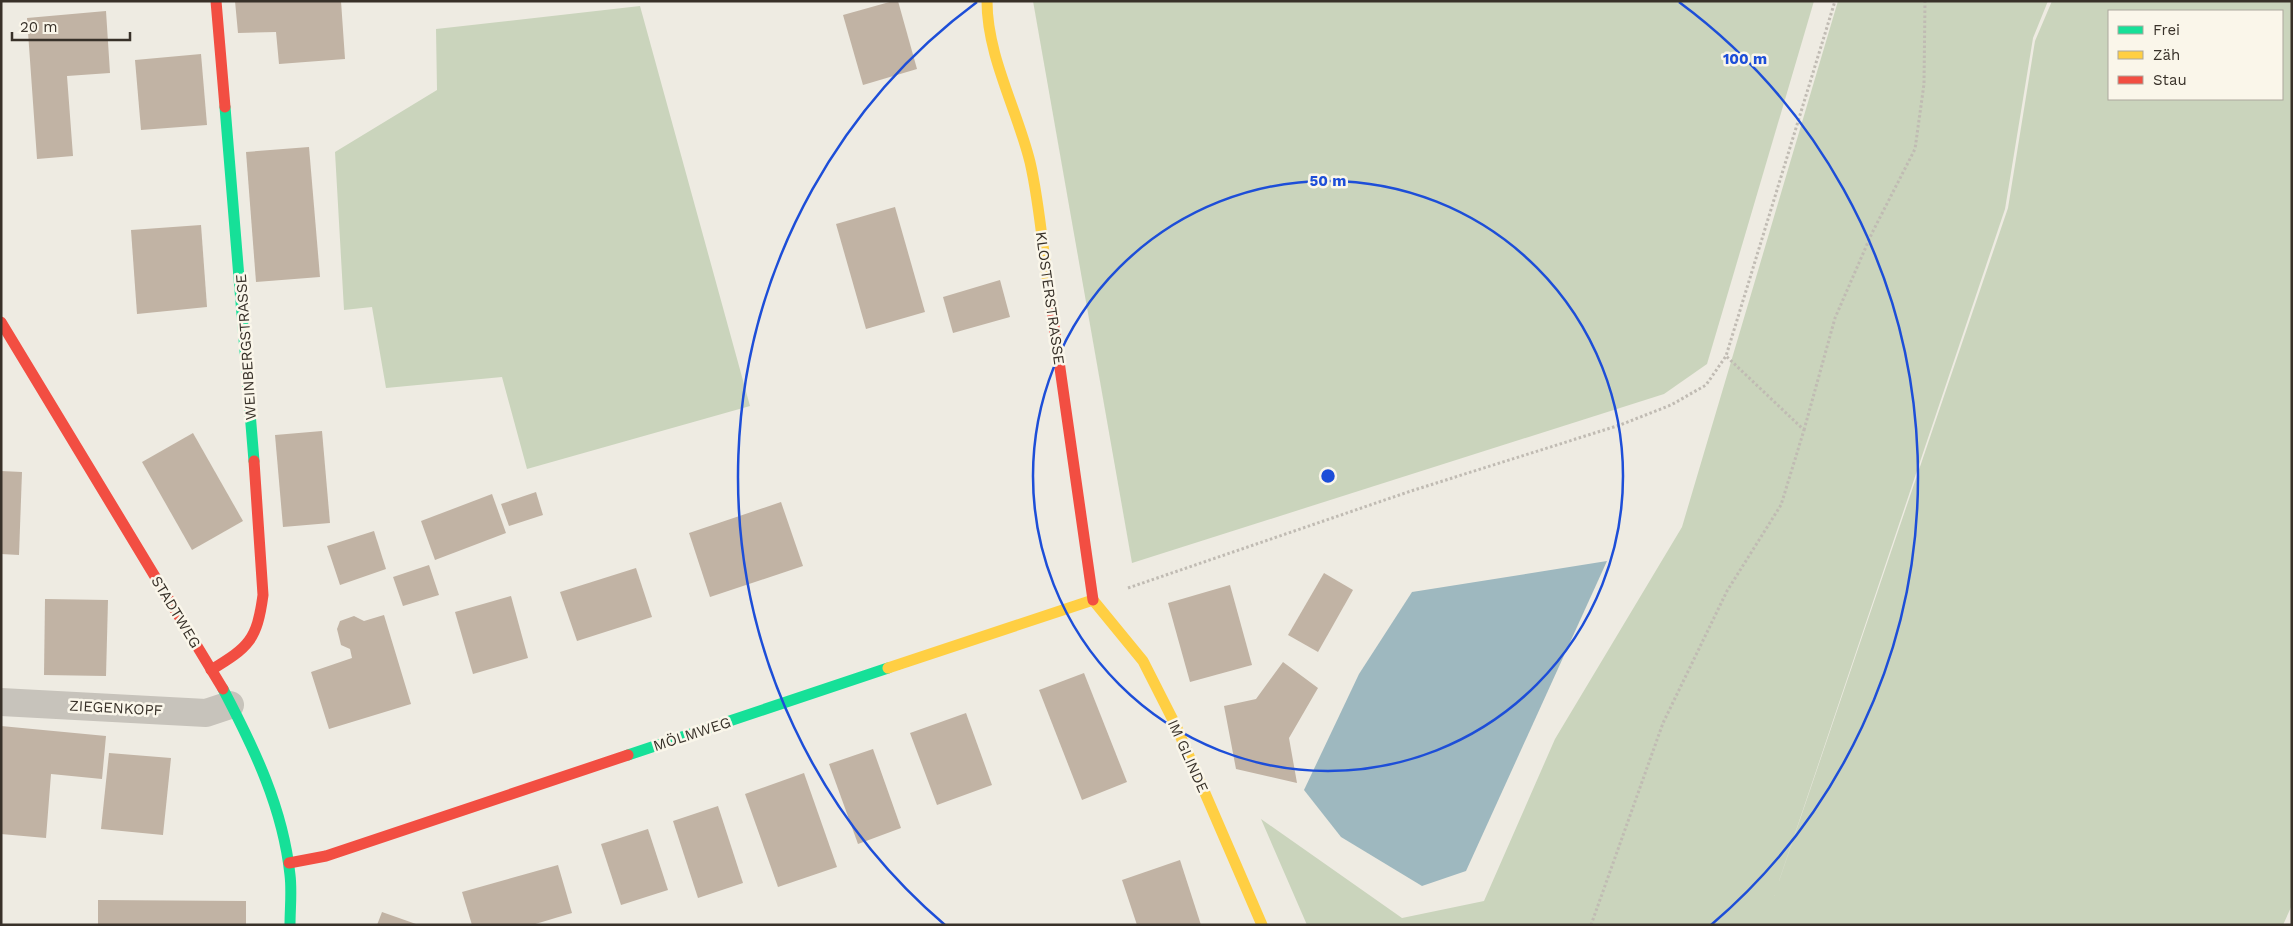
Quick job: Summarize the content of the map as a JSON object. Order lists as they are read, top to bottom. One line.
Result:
{"streets":{"street":["KLOSTERSTRASSE","WEINBERGSTRASSE","STADTWEG","ZIEGENKOPF","MÖLMWEG","IM GLINDE"]},"crossings":[["KLOSTERSTRASSE","MÖLMWEG"],["KLOSTERSTRASSE","IM GLINDE"],["WEINBERGSTRASSE","STADTWEG"],["STADTWEG","ZIEGENKOPF"],["STADTWEG","MÖLMWEG"],["MÖLMWEG","IM GLINDE"]],"legend":["Frei","Zäh","Stau"],"scale_bar":"20 m","rings":["100 m","50 m"]}
